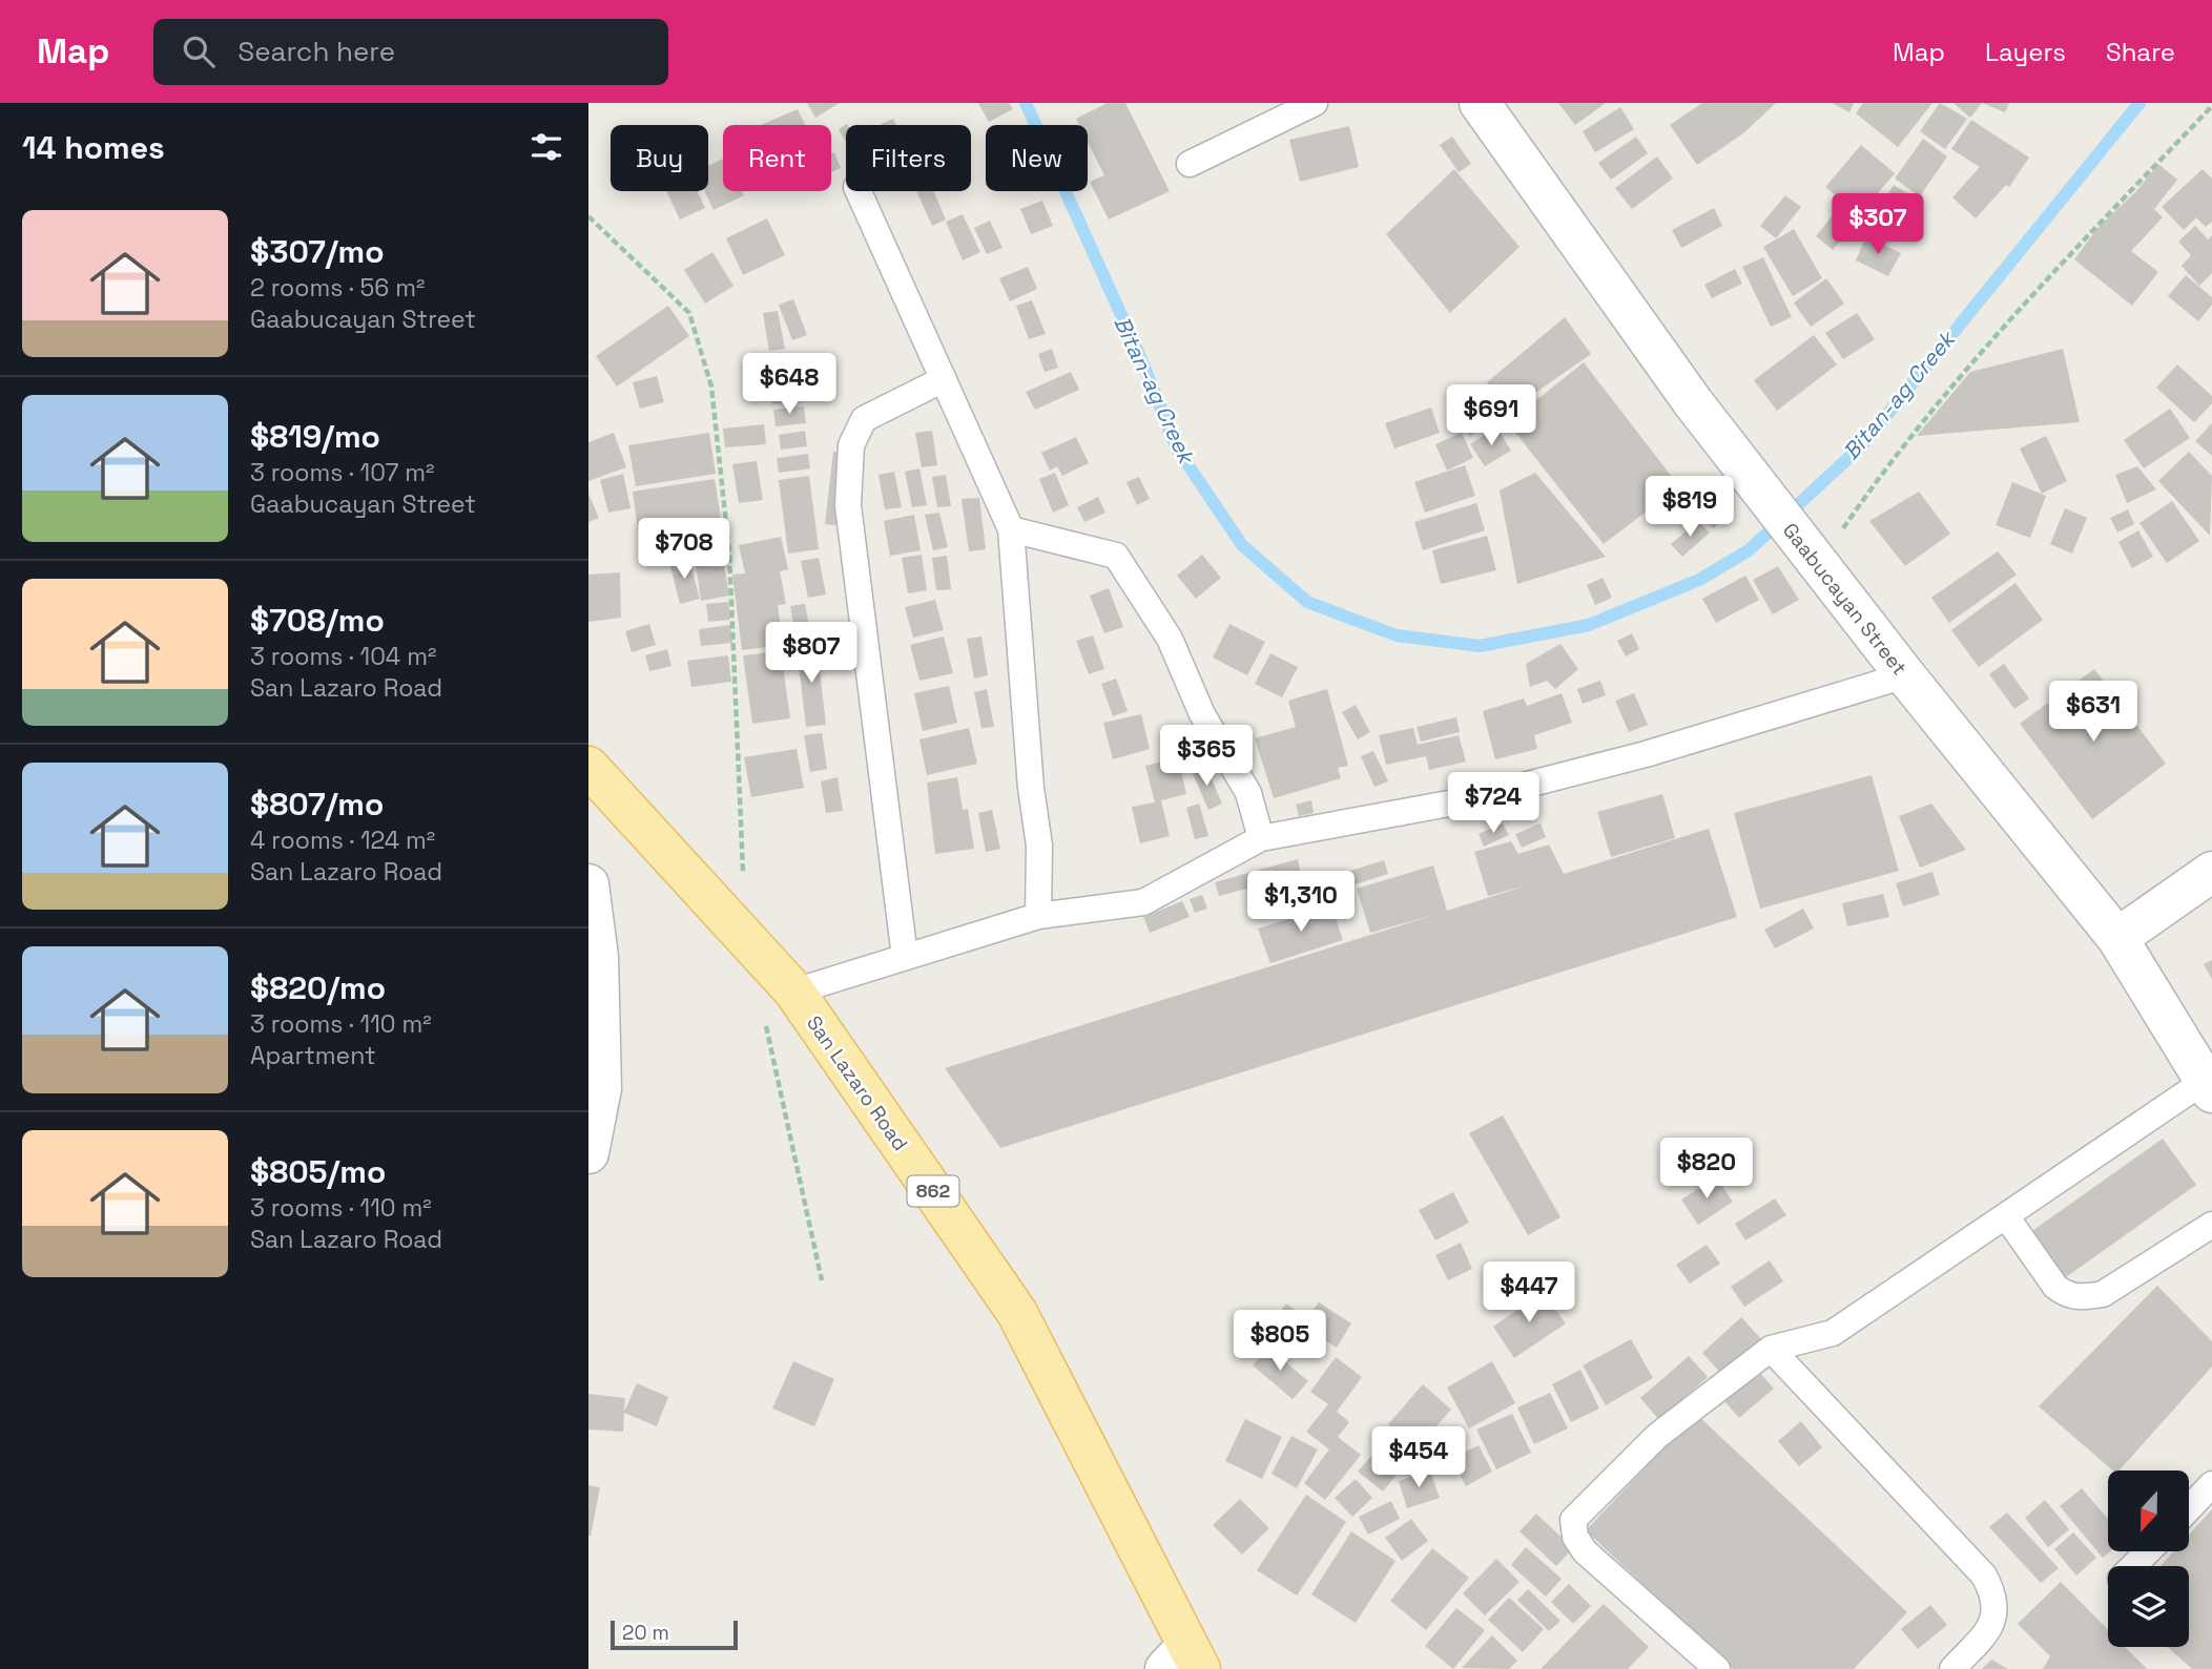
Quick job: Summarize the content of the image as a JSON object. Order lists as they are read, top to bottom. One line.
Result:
{"streets":{"main road":["San Lazaro Road","862"],"street":["Gaabucayan Street"]},"water":["Bitan-ag Creek"],"scale_bar":"20 m","north":"bottom","page":{"header":"Map","search":"Search here","nav":["Map","Layers","Share"],"heading":"14 homes","chip":["Buy","Rent","Filters","New"],"list":[{"name":"$307/mo","note":"2 rooms · 56 m² · Gaabucayan Street"},{"name":"$819/mo","note":"3 rooms · 107 m² · Gaabucayan Street"},{"name":"$708/mo","note":"3 rooms · 104 m² · San Lazaro Road"},{"name":"$807/mo","note":"4 rooms · 124 m² · San Lazaro Road"},{"name":"$820/mo","note":"3 rooms · 110 m² · Apartment"},{"name":"$805/mo","note":"3 rooms · 110 m² · San Lazaro Road"}],"price":["$307","$648","$691","$819","$708","$807","$631","$365","$724","$1,310","$820","$447","$805","$454"],"scale":"20 m"}}
